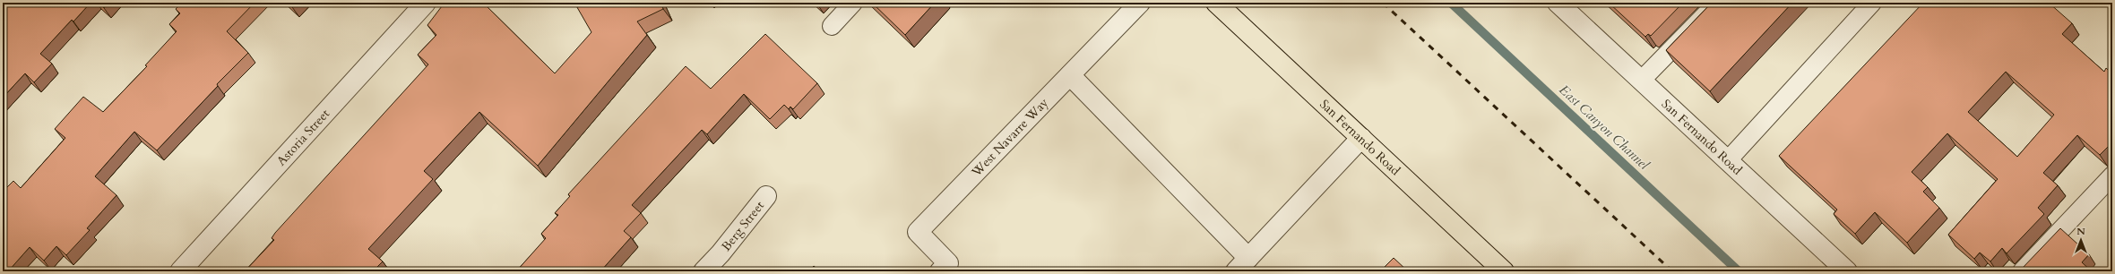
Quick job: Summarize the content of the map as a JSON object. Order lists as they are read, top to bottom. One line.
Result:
{"streets":{"main road":["San Fernando Road"],"street":["Astoria Street","West Navarre Way","Berg Street"]},"water":["East Canyon Channel"],"north":"top"}
